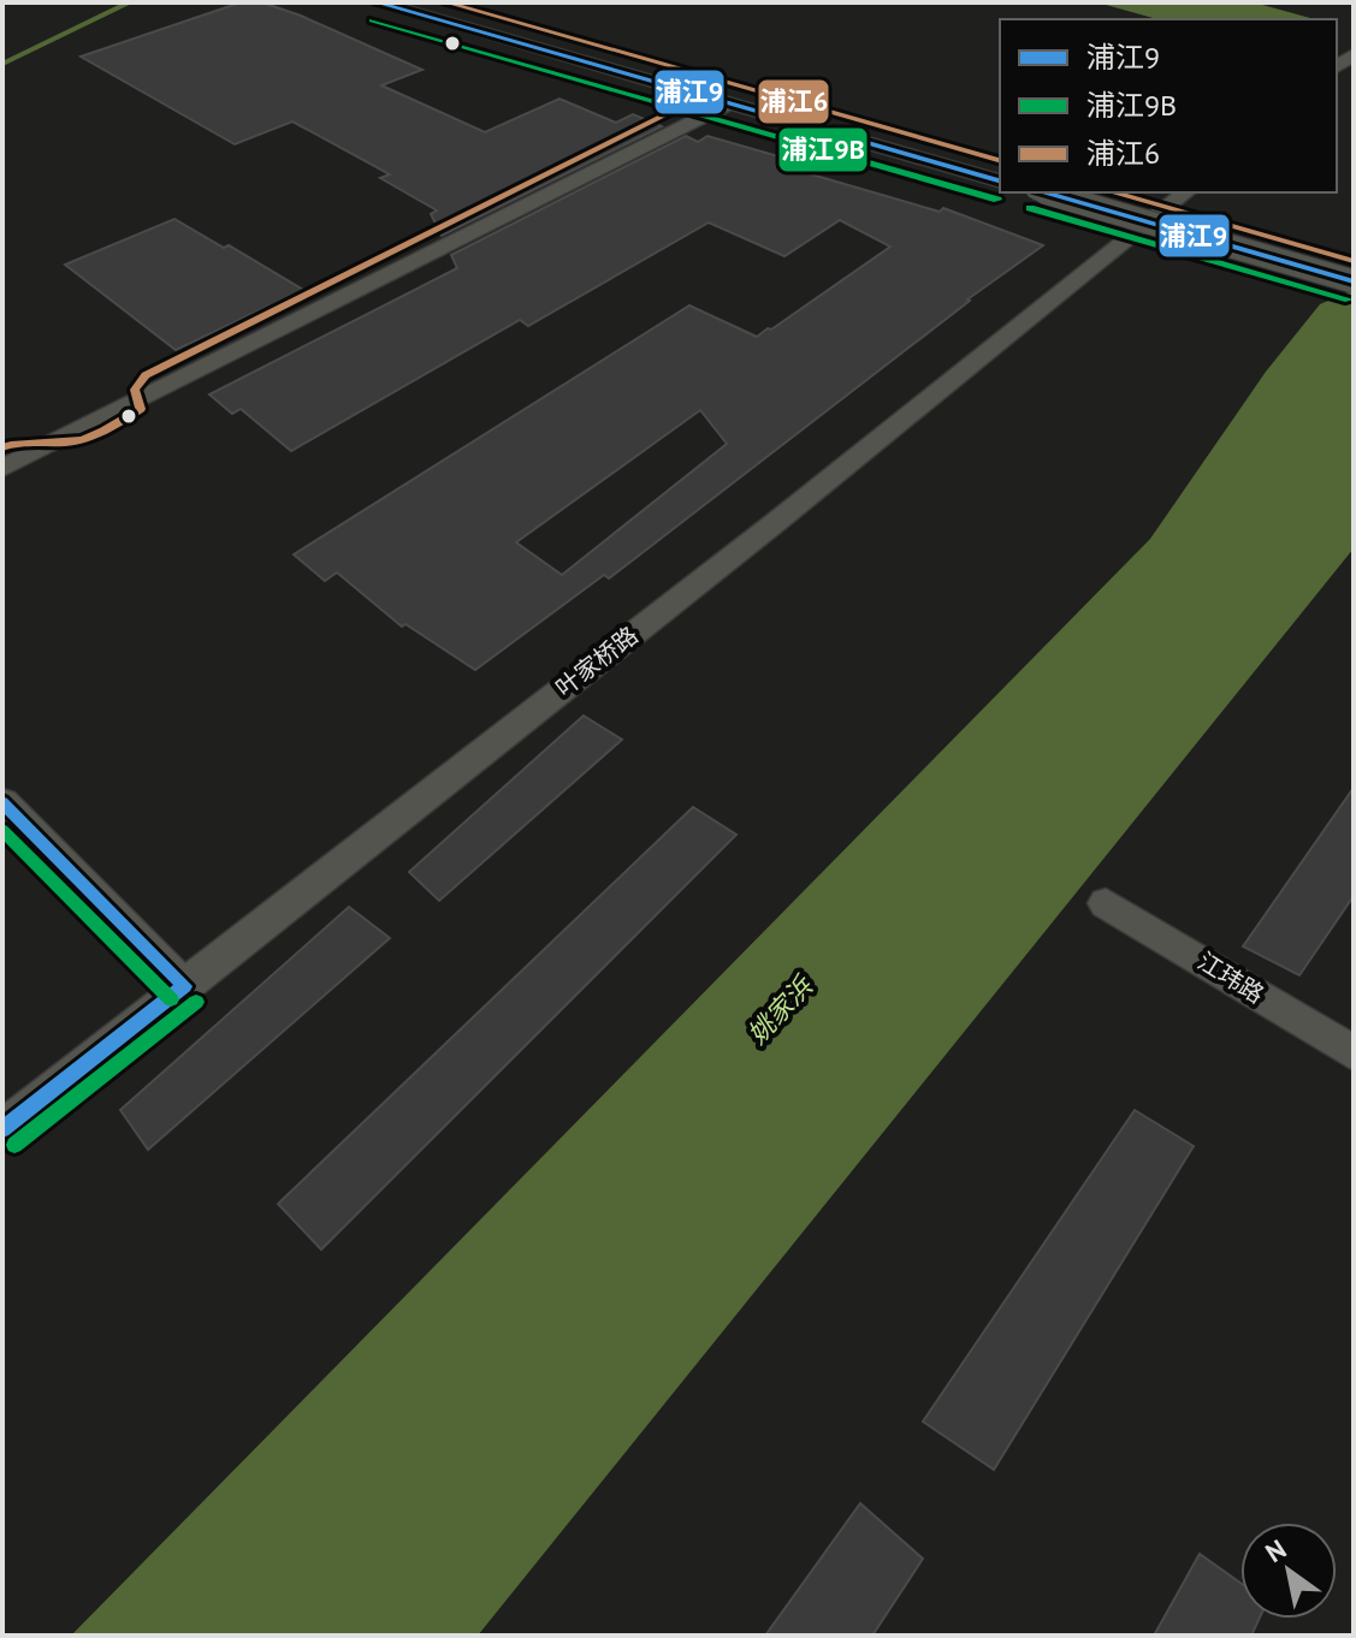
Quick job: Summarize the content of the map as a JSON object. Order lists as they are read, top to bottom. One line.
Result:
{"streets":{"street":["叶家桥路","江玮路"]},"water":["姚家浜"],"lines":["transit line 浦江9","transit line 浦江6","transit line 浦江9B"],"legend":["浦江9","浦江9B","浦江6"],"north":"top left"}
